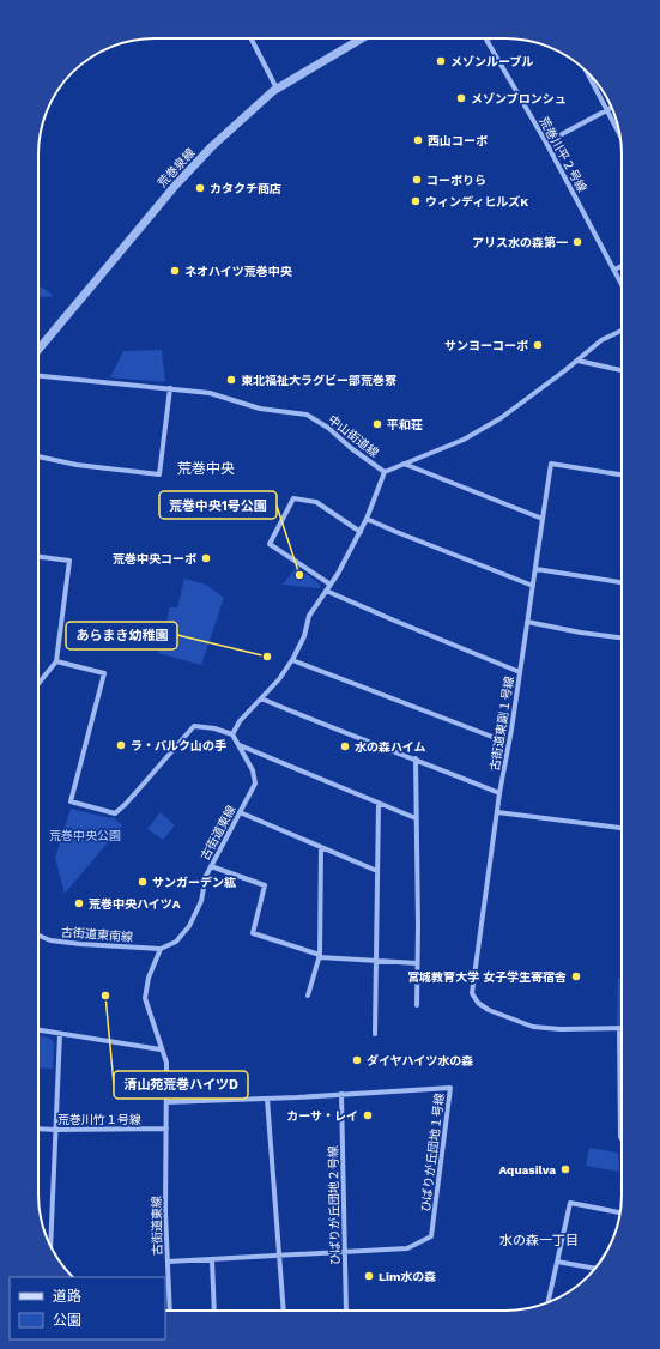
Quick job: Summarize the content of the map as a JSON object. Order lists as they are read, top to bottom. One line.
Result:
{"streets":{"street":["荒巻川平２号線","荒巻泉線","中山街道線","古街道東副１号線","古街道東線","古街道東南線","荒巻川竹１号線","ひばりが丘団地１号線","ひばりが丘団地２号線"]},"crossings":[["古街道東線","古街道東南線"],["古街道東線","荒巻川竹１号線"],["古街道東線","ひばりが丘団地１号線"],["ひばりが丘団地１号線","ひばりが丘団地２号線"]],"districts":["荒巻中央","水の森一丁目"],"parks":["荒巻中央公園"],"places":["メゾンルーブル","メゾンブロンシュ","西山コーポ","コーポりら","カタクチ商店","ウィンディヒルズK","アリス水の森第一","ネオハイツ荒巻中央","サンヨーコーポ","東北福祉大ラグビー部荒巻寮","平和荘","荒巻中央コーポ","荒巻中央1号公園","あらまき幼稚園","ラ・パルク山の手","水の森ハイム","サンガーデン紘","荒巻中央ハイツA","宮城教育大学 女子学生寄宿舎","清山苑荒巻ハイツD","ダイヤハイツ水の森","カーサ・レイ","Aquasilva","Lim水の森"],"legend":["道路","公園"]}
